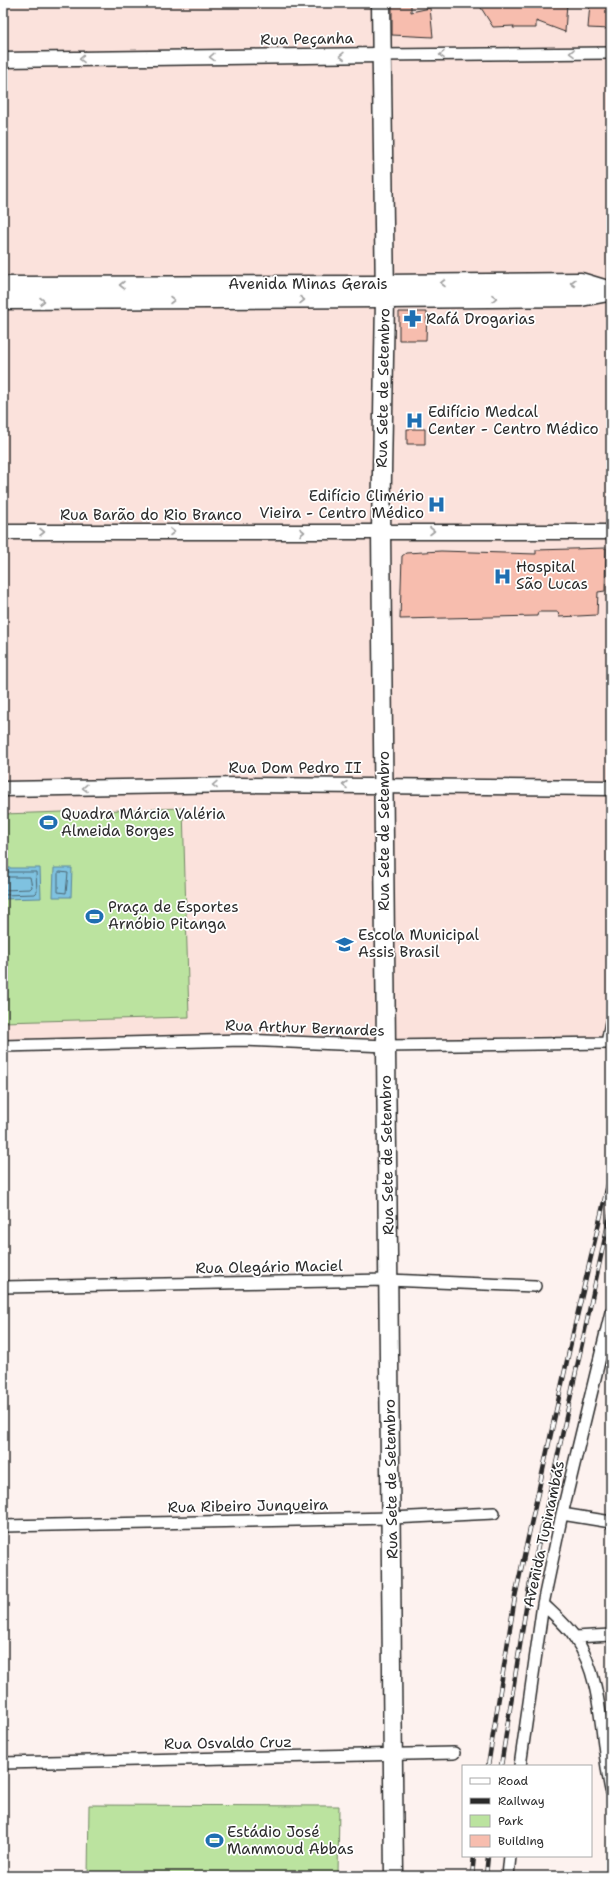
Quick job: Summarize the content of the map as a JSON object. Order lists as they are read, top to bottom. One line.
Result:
{"streets":{"main road":["Avenida Minas Gerais","Rua Sete de Setembro"],"street":["Rua Peçanha","Rua Barão do Rio Branco","Rua Dom Pedro II","Rua Arthur Bernardes","Rua Olegário Maciel","Rua Ribeiro Junqueira","Avenida Tupinambás","Rua Osvaldo Cruz"]},"crossings":[["Rua Peçanha","Rua Sete de Setembro"],["Avenida Minas Gerais","Rua Sete de Setembro"],["Rua Sete de Setembro","Rua Barão do Rio Branco"],["Rua Sete de Setembro","Rua Dom Pedro II"],["Rua Sete de Setembro","Rua Arthur Bernardes"],["Rua Sete de Setembro","Rua Olegário Maciel"],["Rua Sete de Setembro","Rua Ribeiro Junqueira"],["Rua Sete de Setembro","Rua Osvaldo Cruz"]],"one_way":["Rua Peçanha","Rua Barão do Rio Branco","Rua Dom Pedro II"],"places":{"pharmacy":["Rafá Drogarias"],"hospital":["Edifício Medcal Center - Centro Médico","Edifício Climério Vieira - Centro Médico","Hospital São Lucas"],"sports":["Quadra Márcia Valéria Almeida Borges","Praça de Esportes Arnóbio Pitanga","Estádio José Mammoud Abbas"],"school or university":["Escola Municipal Assis Brasil"]},"legend":["Road","Railway","Park","Building"]}
